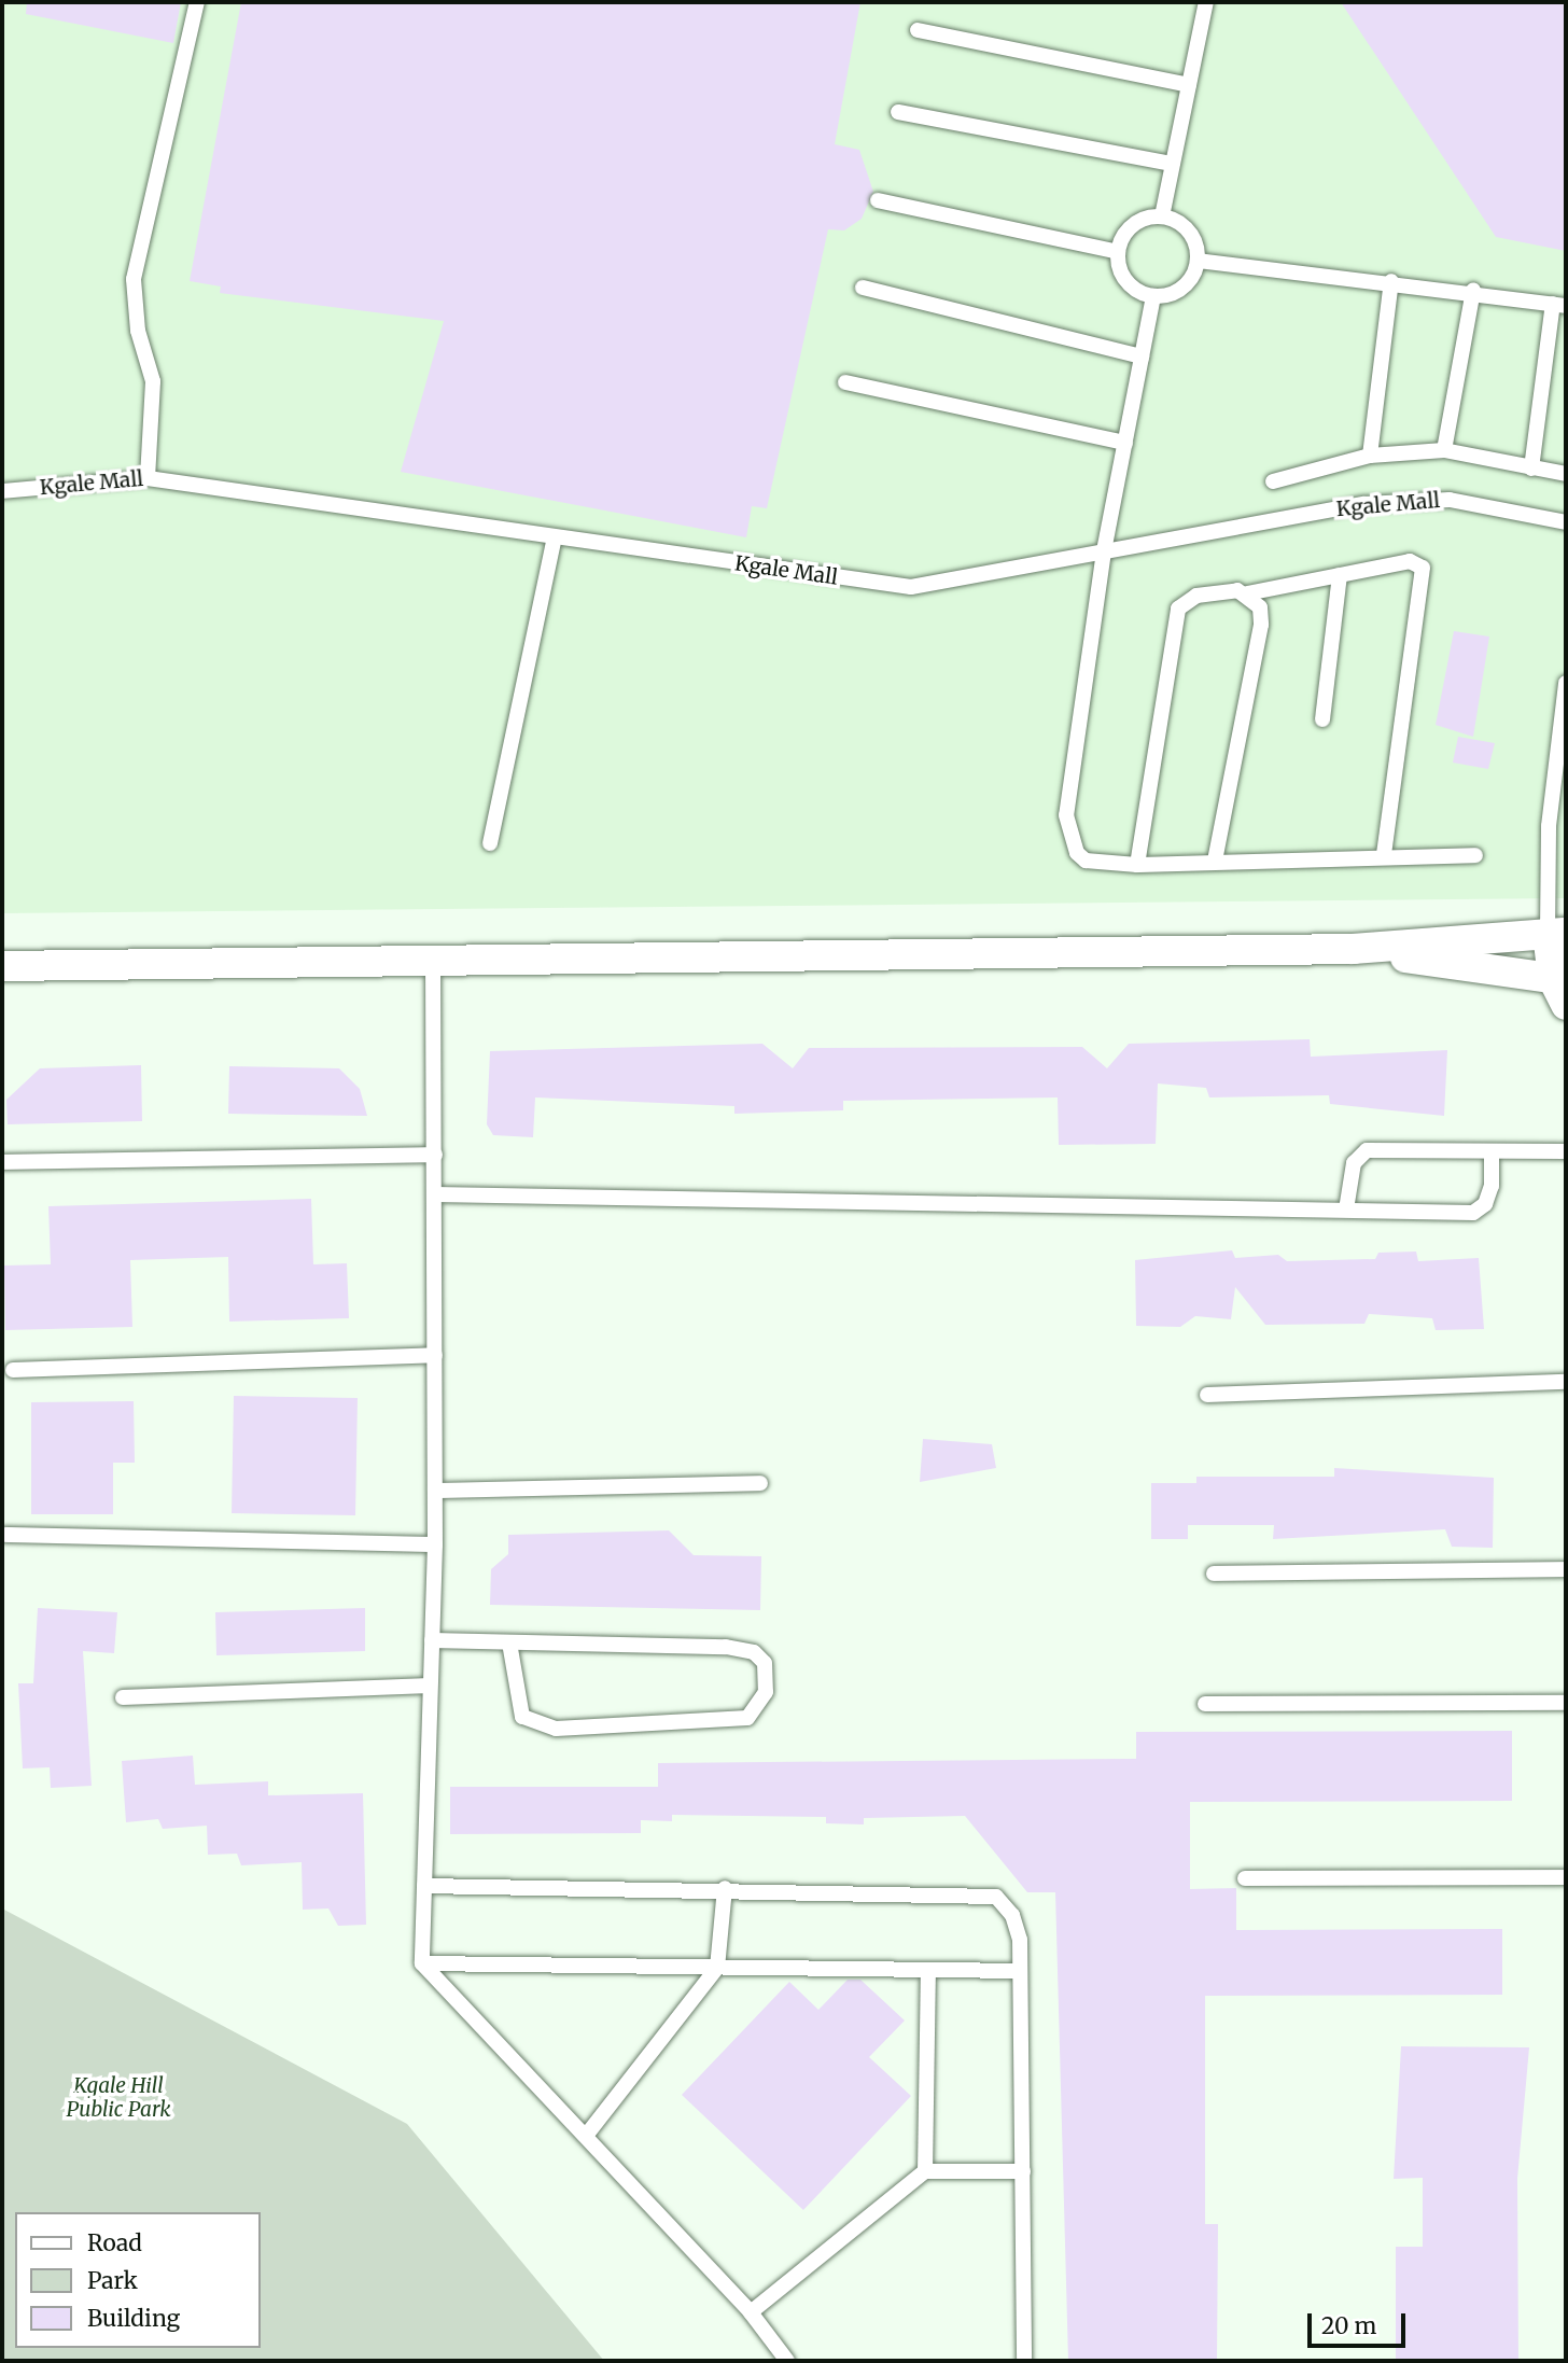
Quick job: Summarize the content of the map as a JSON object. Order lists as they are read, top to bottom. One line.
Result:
{"streets":{"lane":["Kgale Mall"]},"parks":["Kgale Hill Public Park"],"legend":["Road","Park","Building"],"scale_bar":"20 m"}
